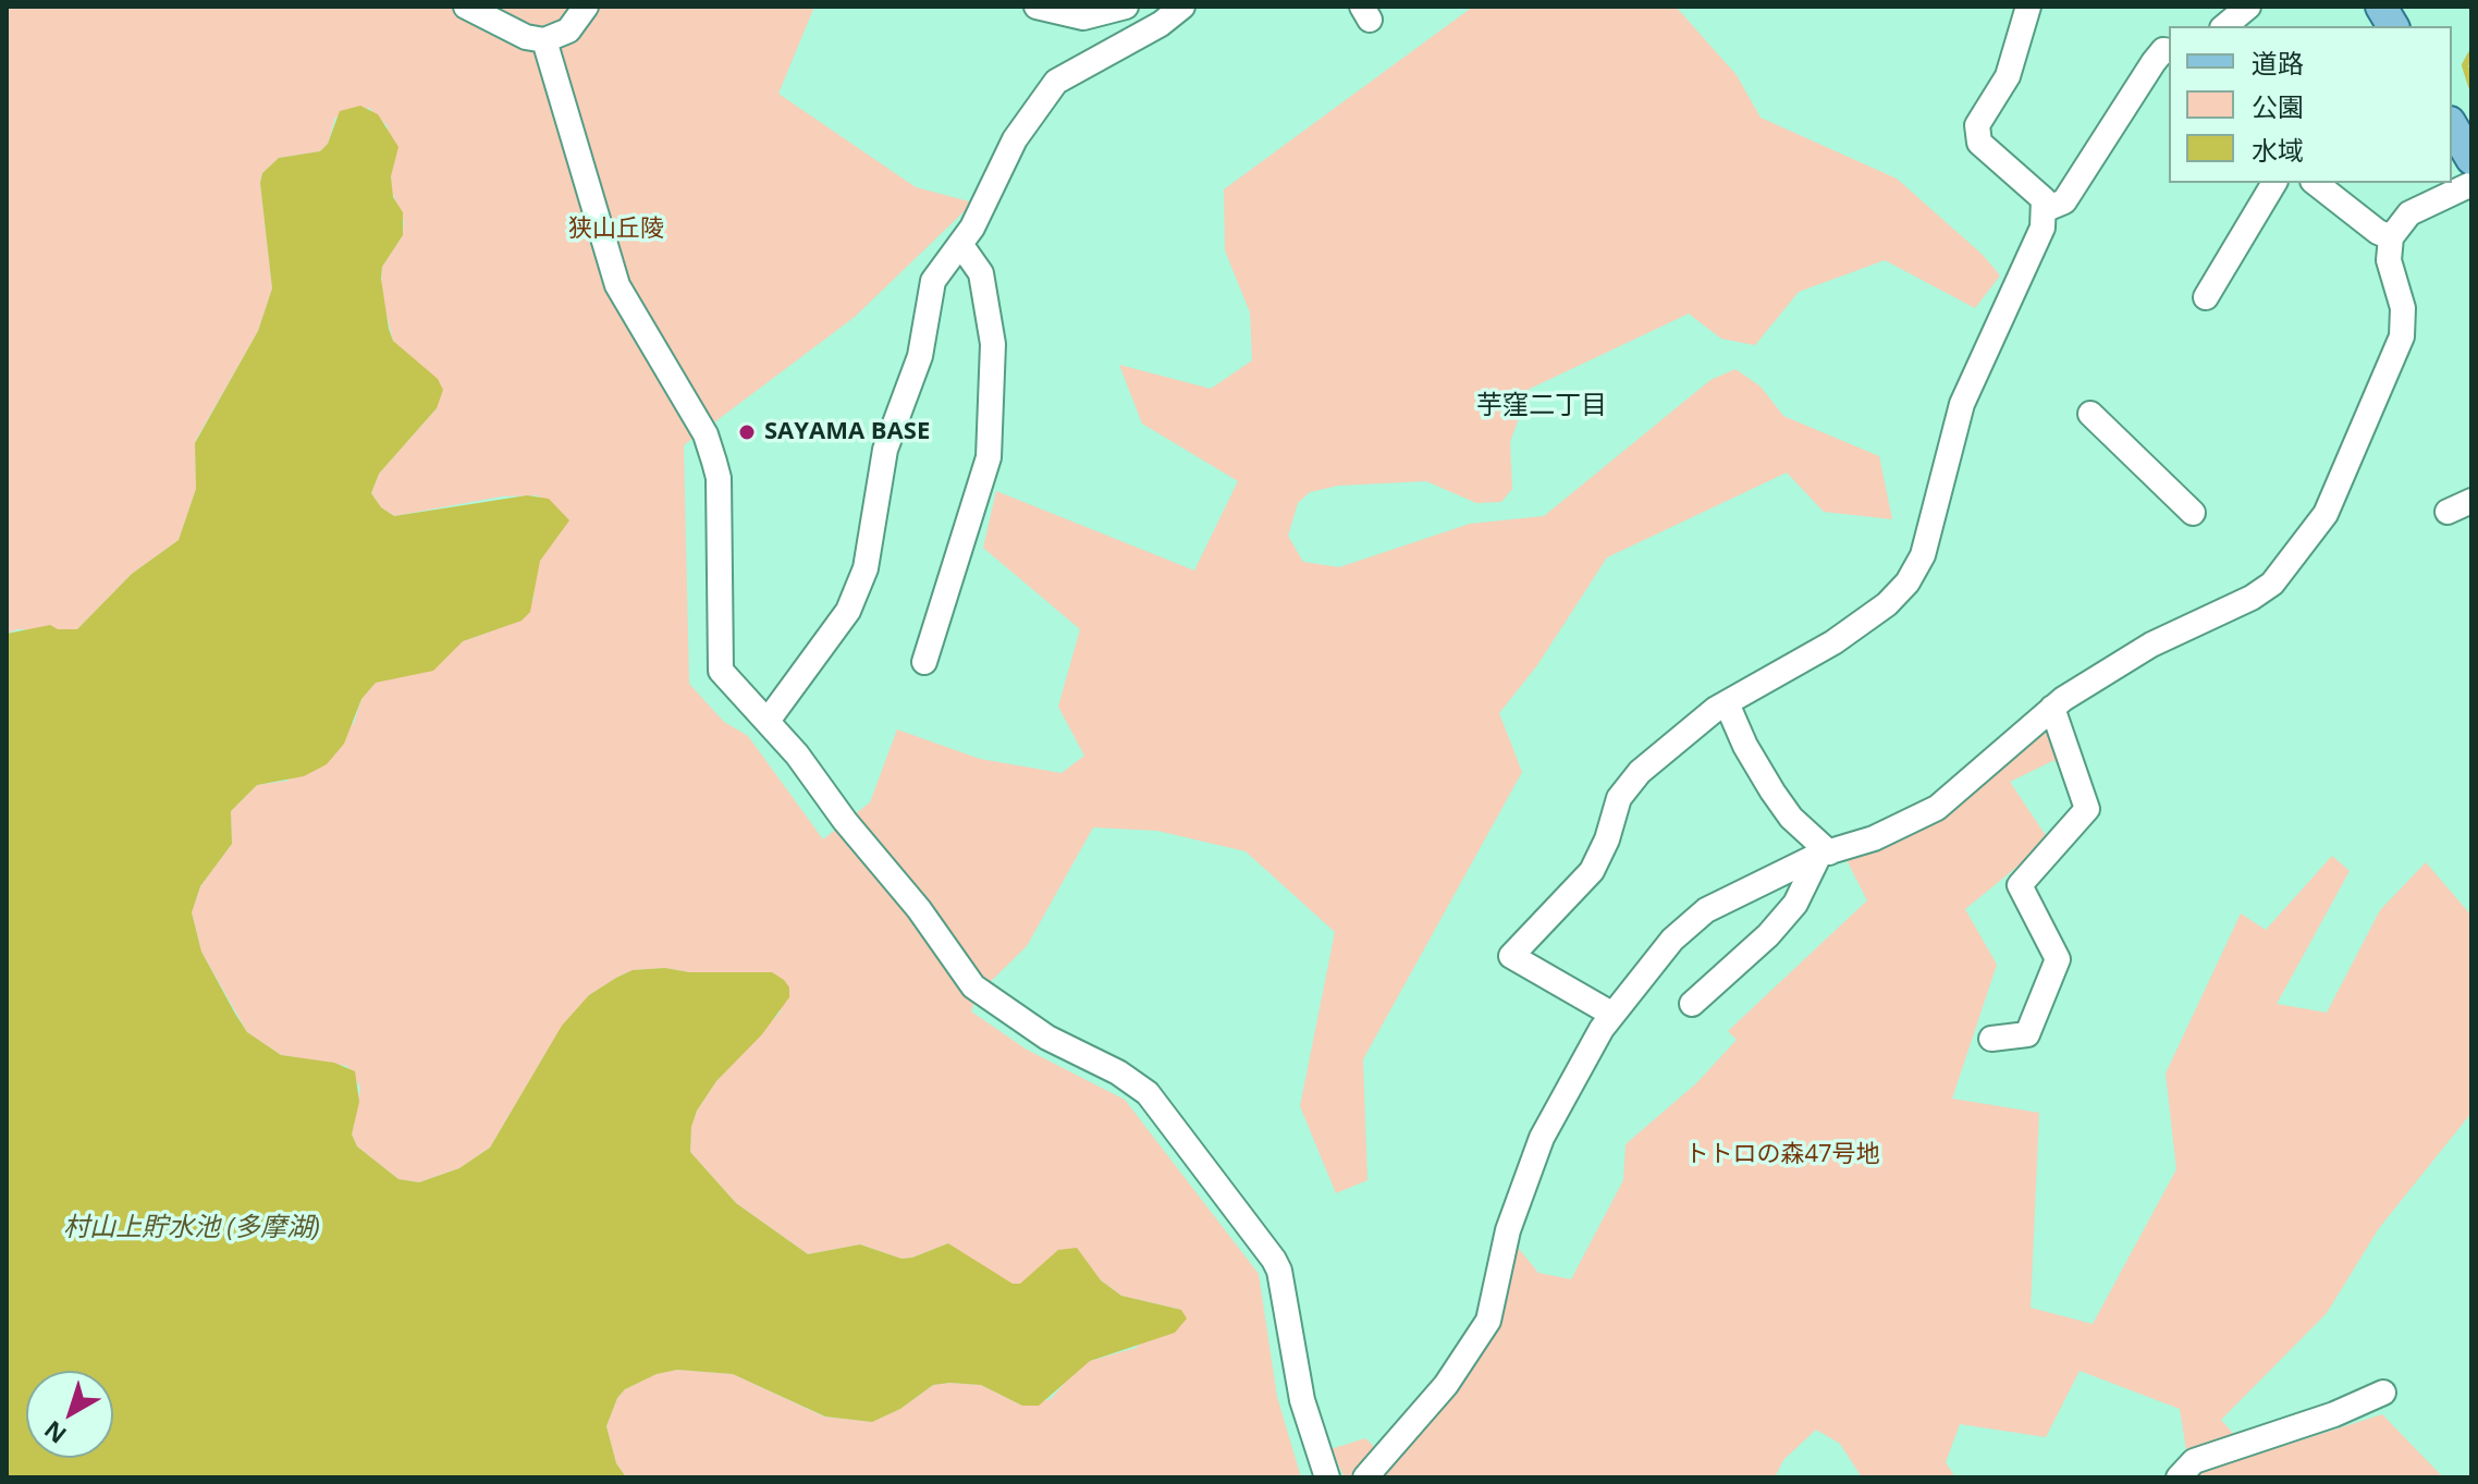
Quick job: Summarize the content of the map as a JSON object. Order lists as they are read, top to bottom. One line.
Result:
{"districts":["芋窪二丁目"],"water":["村山上貯水池 (多摩湖)"],"parks":["狭山丘陵","トトロの森47号地"],"places":["SAYAMA BASE"],"legend":["道路","公園","水域"],"north":"bottom left"}
